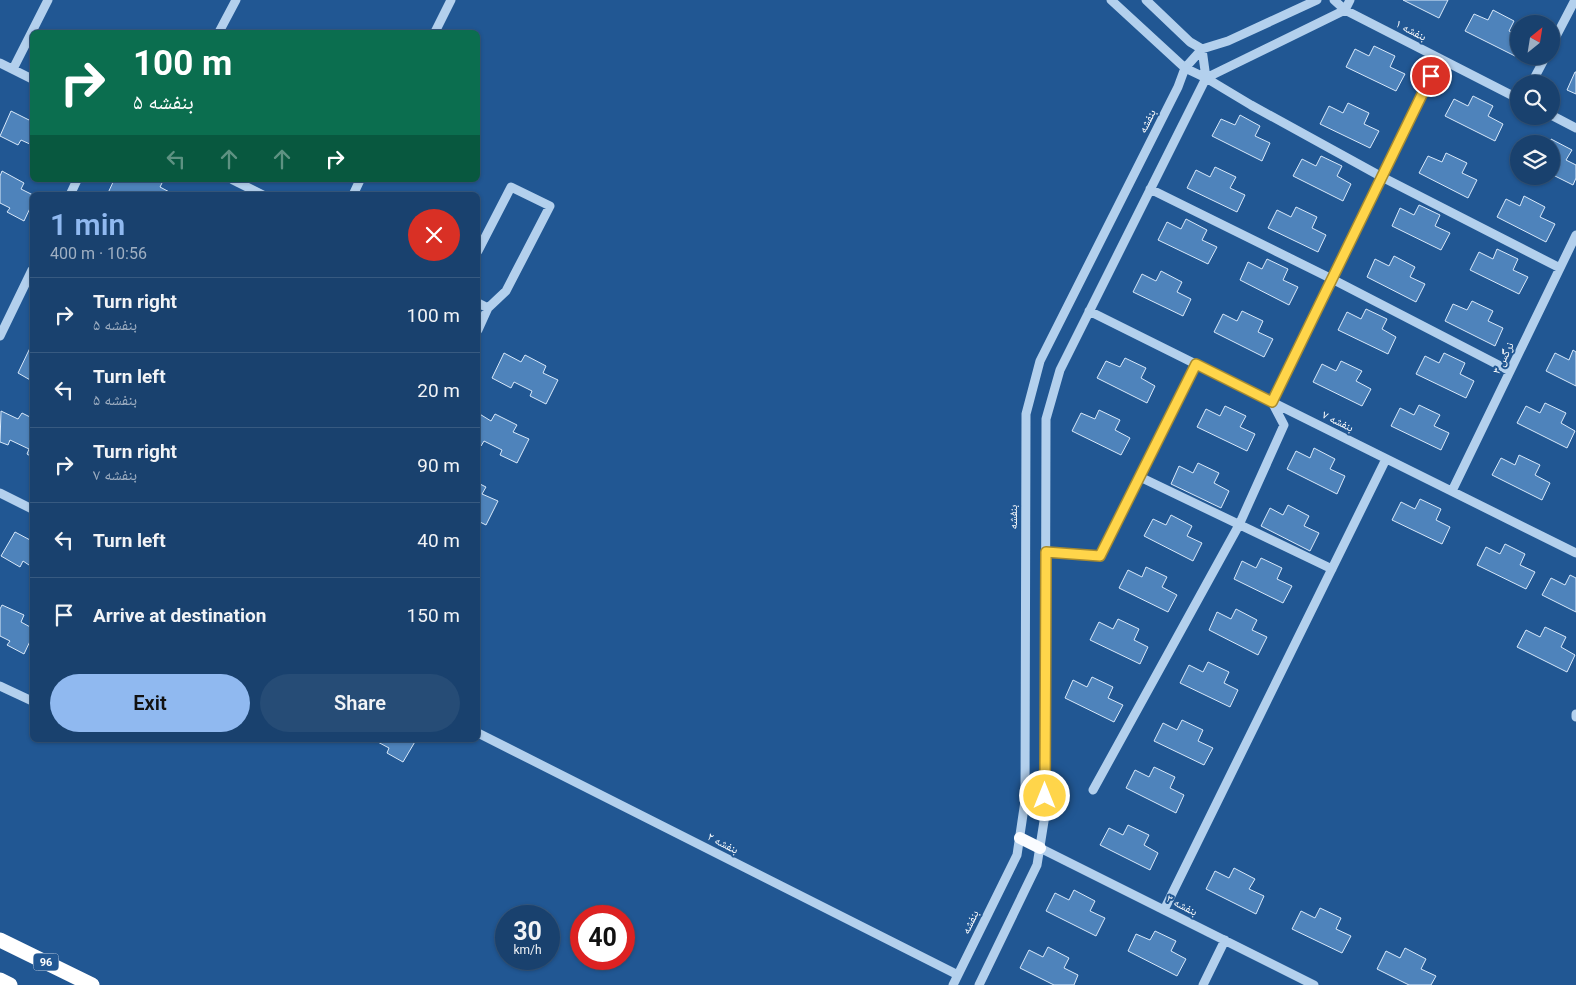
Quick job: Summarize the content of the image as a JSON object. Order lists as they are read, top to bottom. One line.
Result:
{"streets":{"highway":["96"],"street":["بنفشه ۱","بنفشه","نرگس ۳","بنفشه ۷","بنفشه ۲","بنفشه ۳"]},"crossings":[["بنفشه","بنفشه ۲"],["نرگس ۳","بنفشه ۷"]],"north":"top right","page":{"turn":["100 m","بنفشه ۵"],"heading":["1 min","400 m · 10:56"],"list":[{"name":"Turn right","note":"بنفشه ۵","value":"100 m"},{"name":"Turn left","note":"بنفشه ۵","value":"20 m"},{"name":"Turn right","note":"بنفشه ۷","value":"90 m"},{"name":"Turn left","value":"40 m"},{"name":"Arrive at destination","value":"150 m"}],"buttons":["Exit","Share"],"speed":"30 km/h","limit":"40"}}
